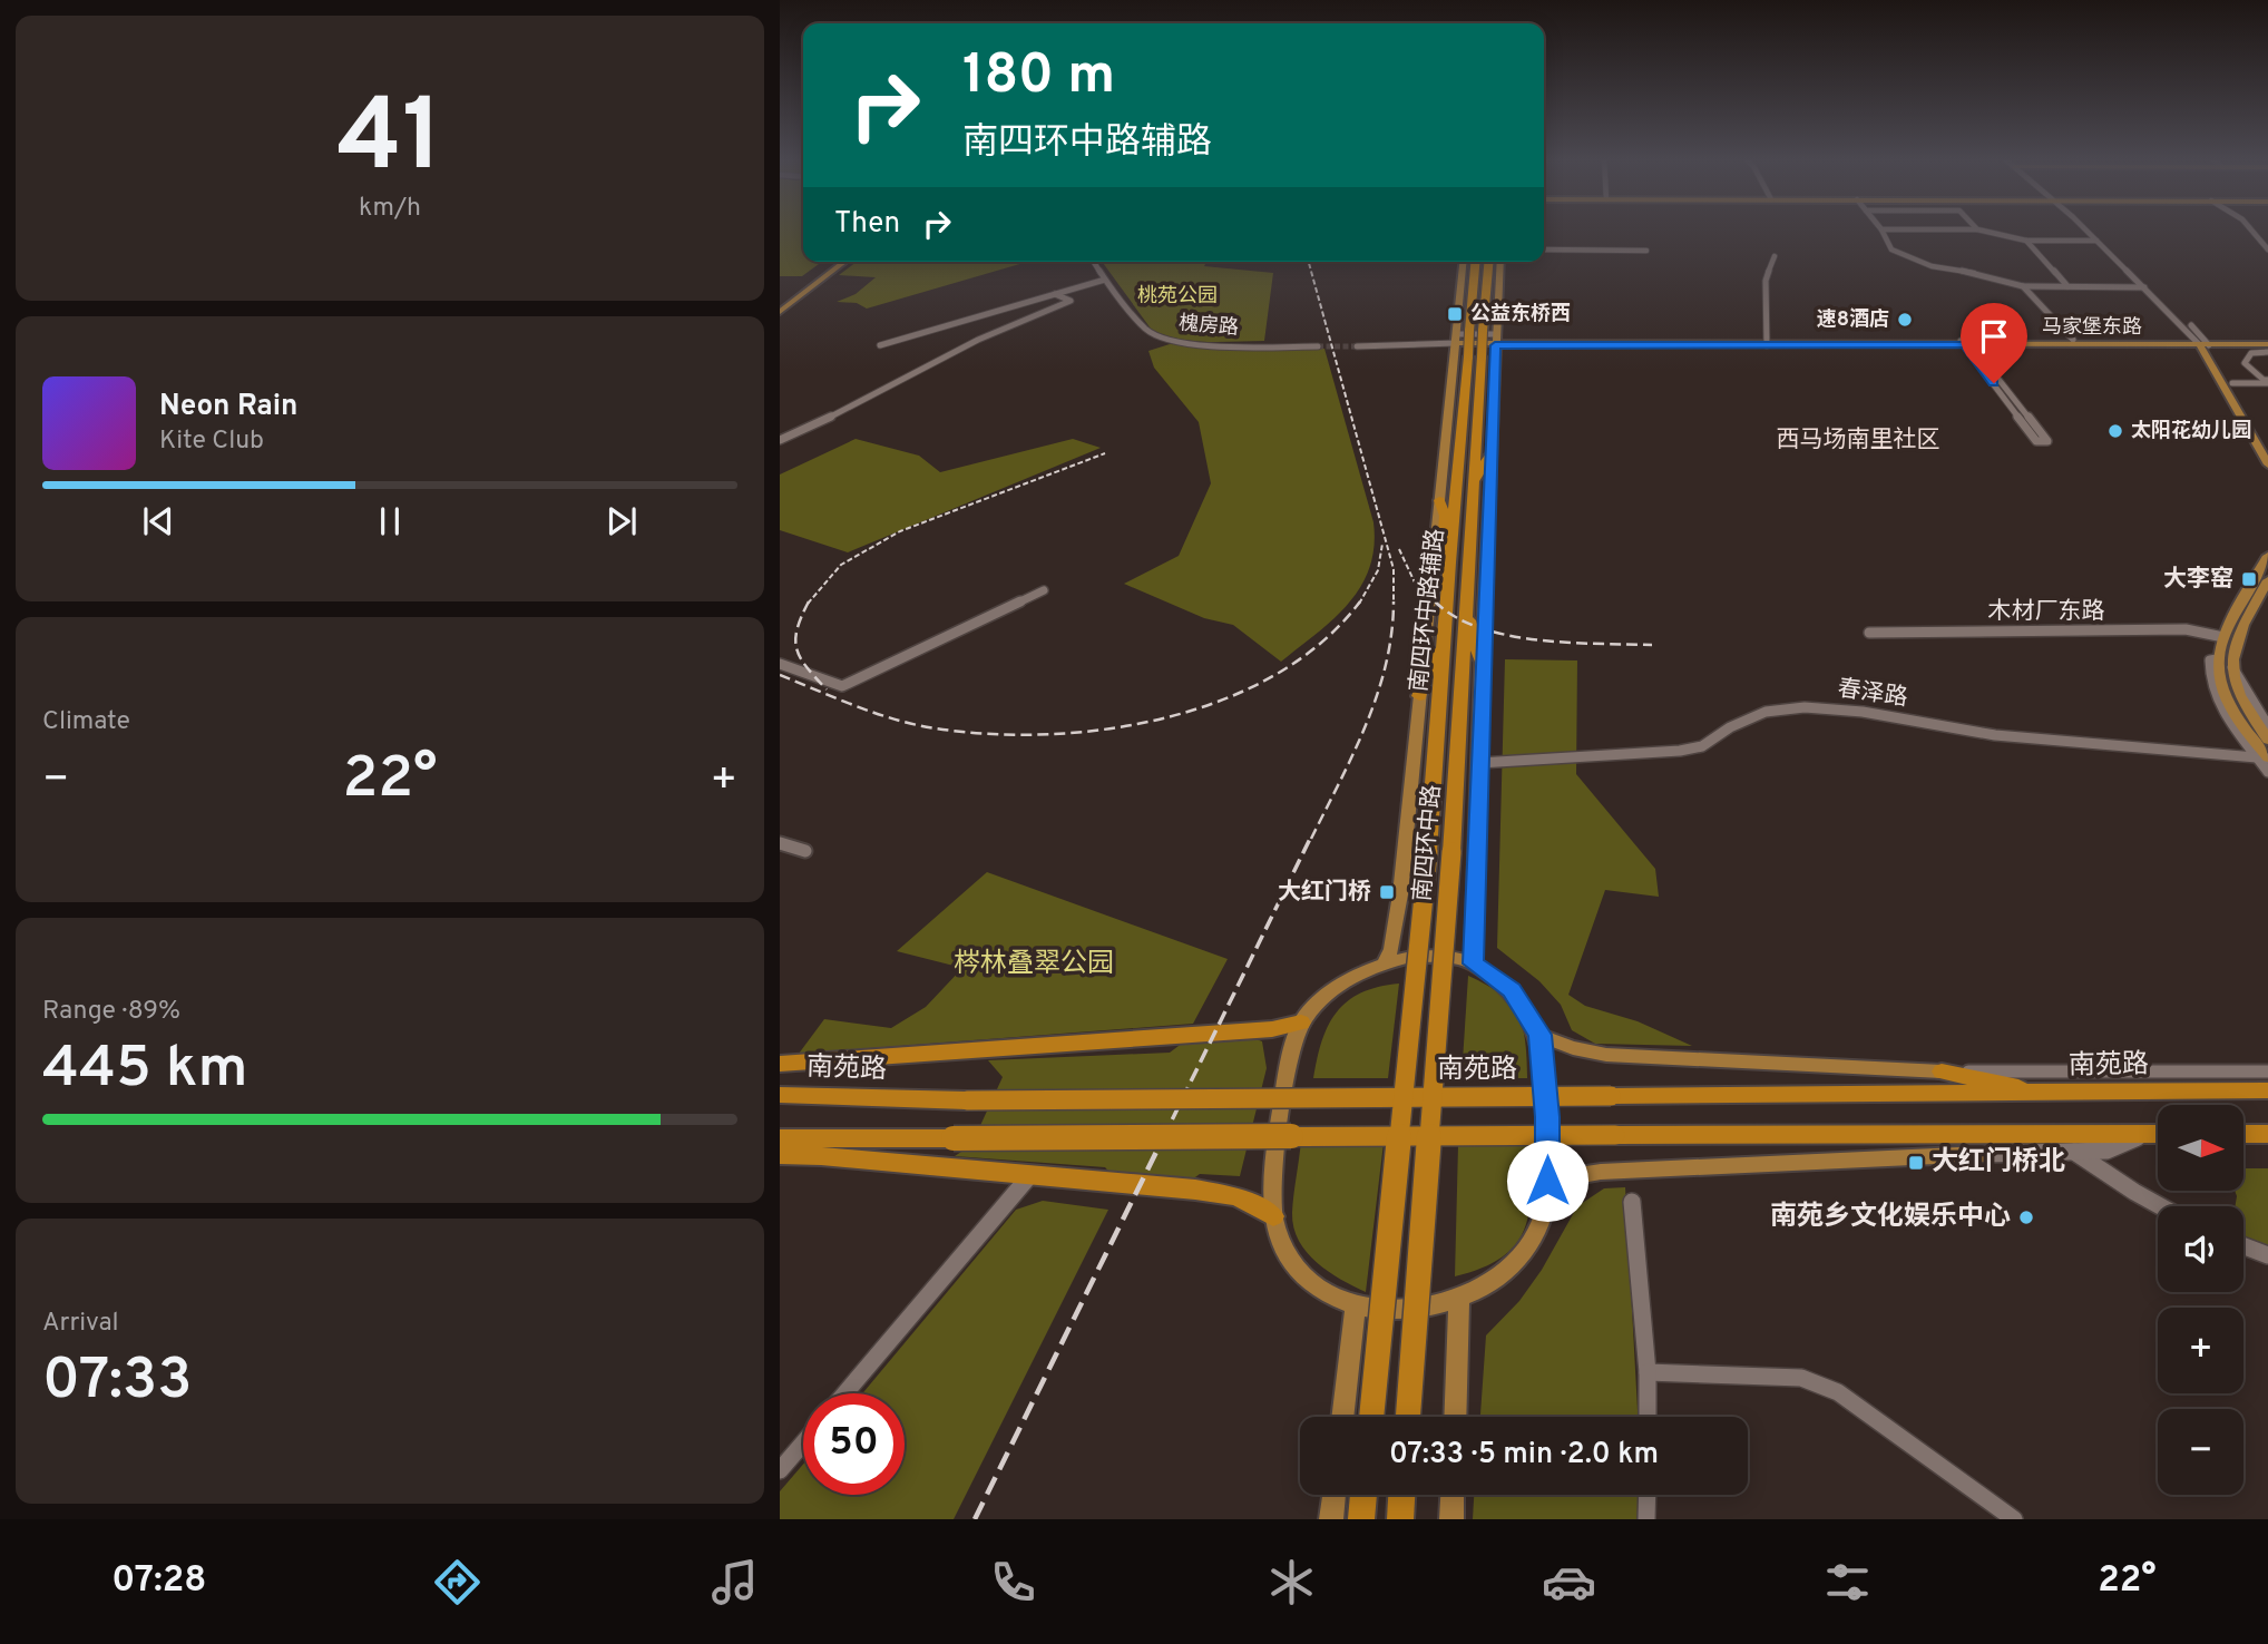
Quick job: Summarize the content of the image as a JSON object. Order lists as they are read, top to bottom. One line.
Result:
{"streets":{"highway":["南四环中路","南苑路"],"main road":["马家堡东路","南四环中路辅路"],"street":["槐房路","木材厂东路","春泽路"]},"crossings":[["马家堡东路","南四环中路辅路"]],"districts":["西马场南里社区"],"parks":["桃苑公园","梣林叠翠公园"],"places":{"transit":["公益东桥西","大李窑","大红门桥","大红门桥北"],"other":["速8酒店","太阳花幼儿园","南苑乡文化娱乐中心"]},"north":"right","page":{"tile":[["41","km/h"],"Climate",["Range · 89%","445 km"],["Arrival","07:33"]],"turn":["180 m","南四环中路辅路"],"then":"Then","song":["Neon Rain","Kite Club"],"heat":["−","22°","+"],"map_buttons":["+","−"],"limit":"50","trip":"07:33 · 5 min · 2.0 km","tabs":["07:28","22°"]}}
